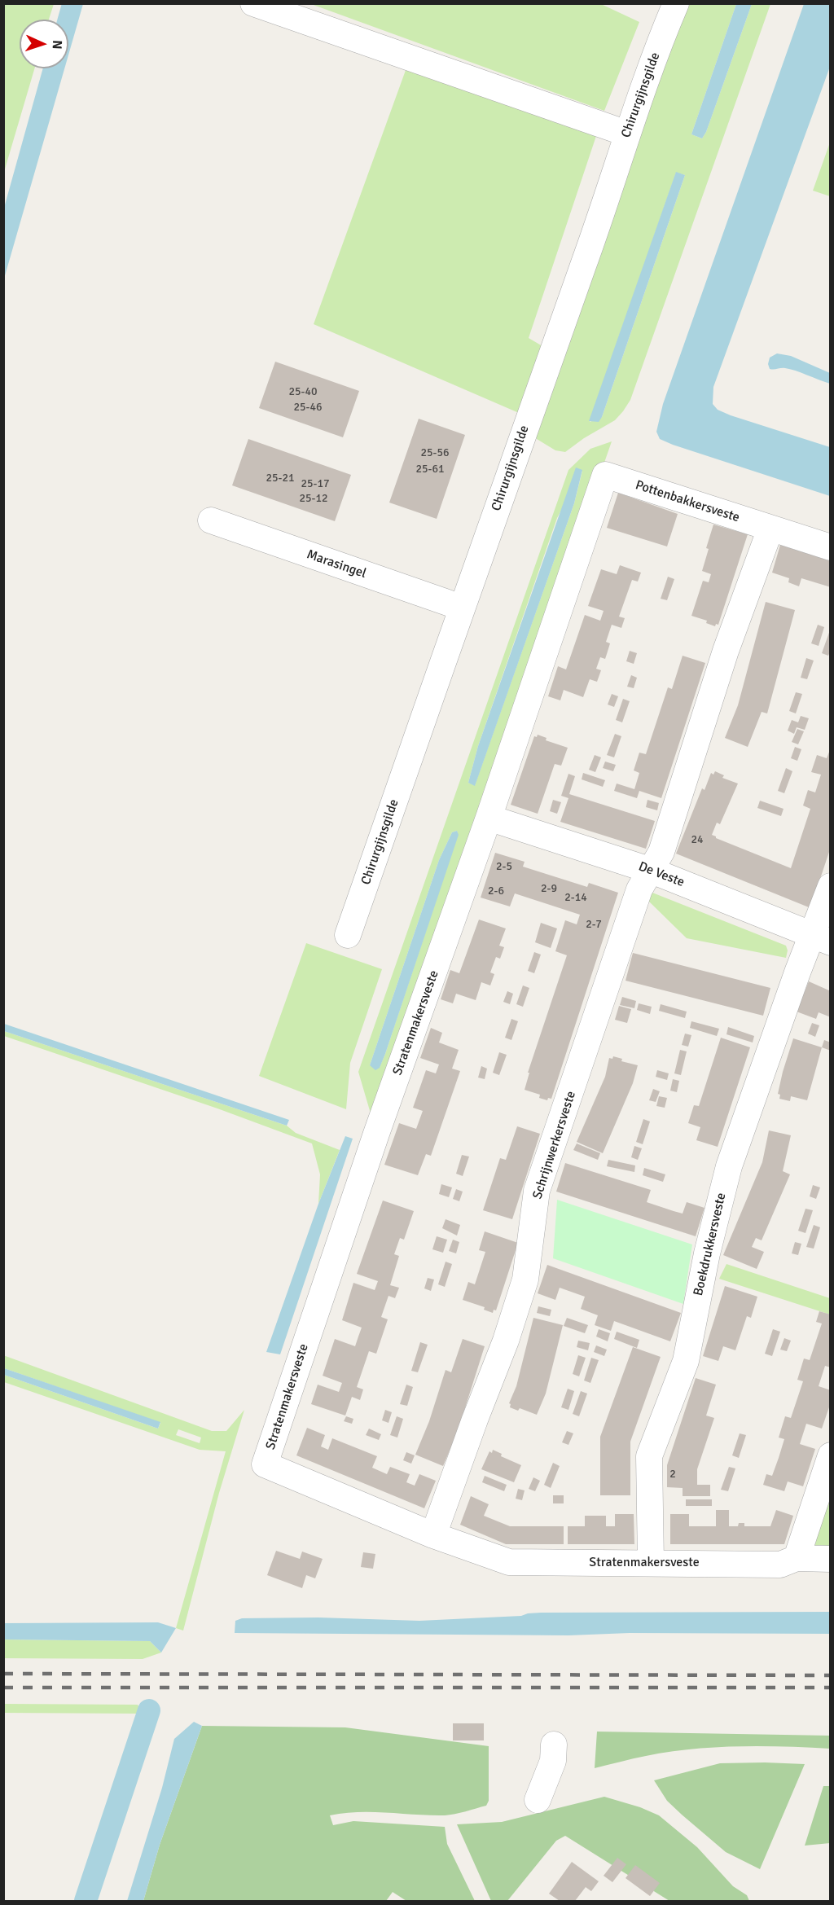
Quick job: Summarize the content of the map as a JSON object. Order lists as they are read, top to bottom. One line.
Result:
{"streets":{"street":["Chirurgijnsgilde","Pottenbakkersveste","Marasingel","De Veste","Stratenmakersveste","Schrijnwerkersveste","Boekdrukkersveste"]},"crossings":[["Chirurgijnsgilde","Marasingel"],["Pottenbakkersveste","De Veste"],["Pottenbakkersveste","Stratenmakersveste"],["De Veste","Stratenmakersveste"],["De Veste","Schrijnwerkersveste"],["De Veste","Boekdrukkersveste"],["Stratenmakersveste","Schrijnwerkersveste"],["Stratenmakersveste","Boekdrukkersveste"]],"house_numbers":["25-40","25-46","25-56","25-61","25-21","25-17","25-12","24","2-5","2-9","2-6","2-14","2-7","2"],"north":"right"}
